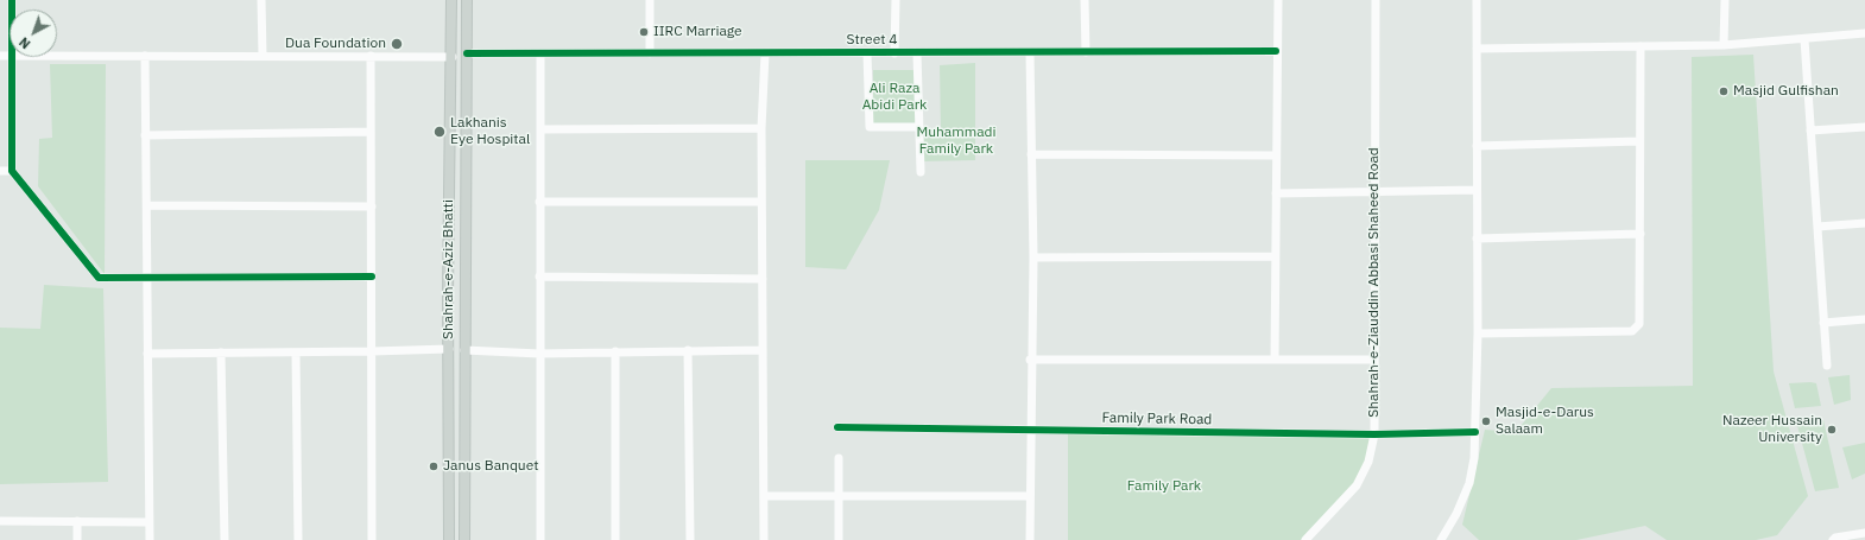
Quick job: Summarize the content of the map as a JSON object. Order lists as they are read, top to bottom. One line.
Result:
{"streets":{"main road":["Shahrah-e-Aziz Bhatti"],"street":["Street 4","Shahrah-e-Ziauddin Abbasi Shaheed Road","Family Park Road"]},"crossings":[["Street 4","Shahrah-e-Aziz Bhatti"],["Shahrah-e-Ziauddin Abbasi Shaheed Road","Family Park Road"]],"parks":["Ali Raza Abidi Park","Muhammadi Family Park","Family Park"],"places":["IIRC Marriage","Dua Foundation","Masjid Gulfishan","Lakhanis Eye Hospital","Masjid-e-Darus Salaam","Nazeer Hussain University","Janus Banquet"],"north":"bottom left"}
